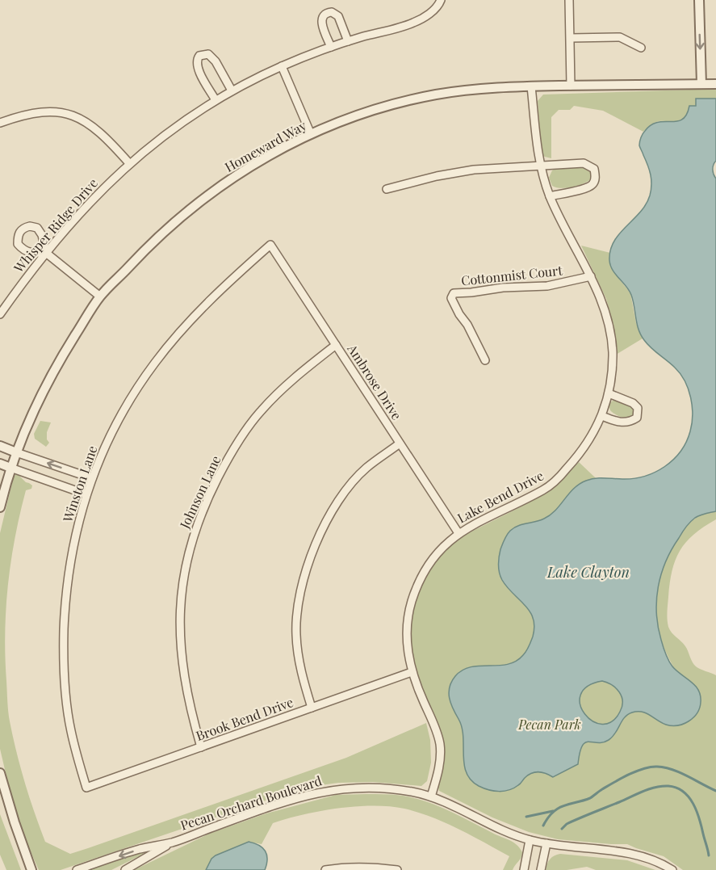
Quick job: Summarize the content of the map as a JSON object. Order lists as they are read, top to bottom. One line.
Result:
{"streets":{"street":["Homeward Way","Whisper Ridge Drive","Cottonmist Court","Ambrose Drive","Winston Lane","Johnson Lane","Lake Bend Drive","Brook Bend Drive","Pecan Orchard Boulevard"]},"crossings":[["Homeward Way","Lake Bend Drive"],["Cottonmist Court","Lake Bend Drive"],["Ambrose Drive","Winston Lane"],["Ambrose Drive","Johnson Lane"],["Ambrose Drive","Lake Bend Drive"],["Winston Lane","Brook Bend Drive"],["Johnson Lane","Brook Bend Drive"],["Lake Bend Drive","Brook Bend Drive"],["Lake Bend Drive","Pecan Orchard Boulevard"]],"water":["Lake Clayton"],"parks":["Pecan Park"]}
